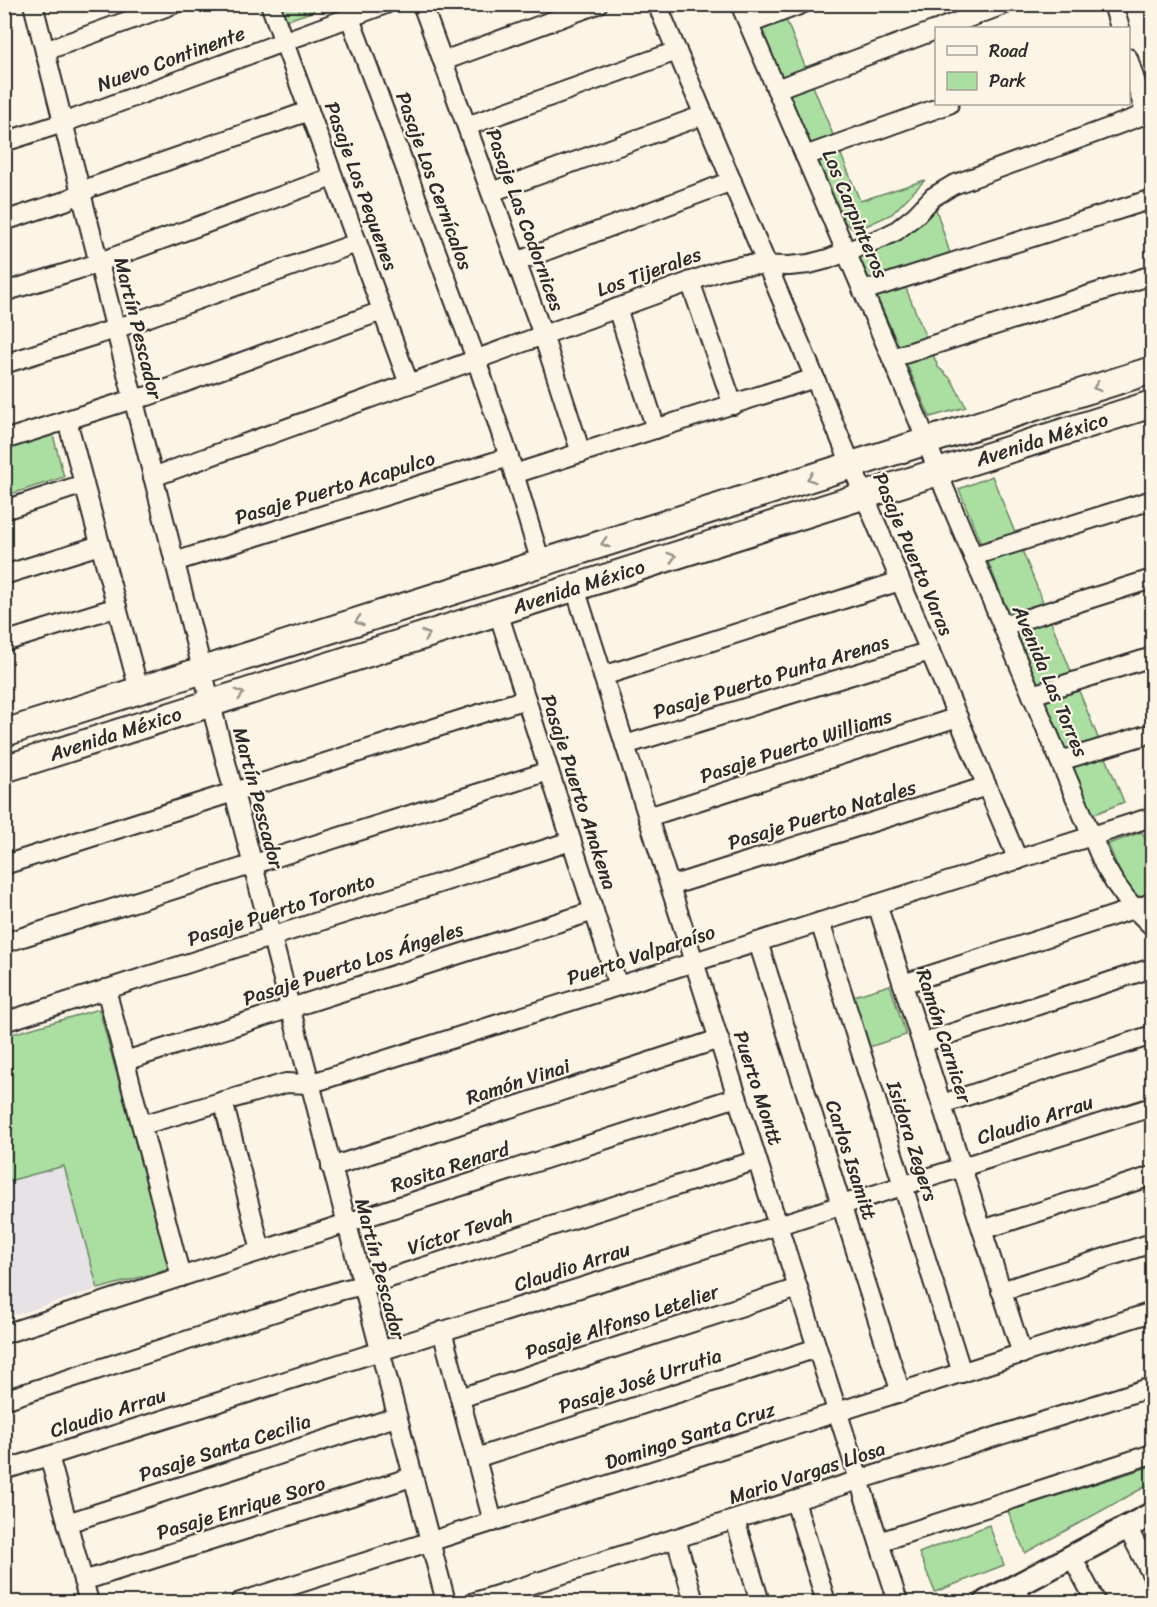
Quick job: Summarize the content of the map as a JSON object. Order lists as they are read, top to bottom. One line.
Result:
{"streets":{"main road":["Avenida México"],"street":["Nuevo Continente","Pasaje Los Cernícalos","Pasaje Los Pequenes","Los Carpinteros","Pasaje Las Codornices","Los Tijerales","Martín Pescador","Pasaje Puerto Acapulco","Pasaje Puerto Varas","Pasaje Puerto Punta Arenas","Avenida Las Torres","Pasaje Puerto Williams","Pasaje Puerto Anakena","Pasaje Puerto Natales","Pasaje Puerto Toronto","Puerto Valparaíso","Pasaje Puerto Los Ángeles","Ramón Carnicer","Ramón Vinai","Puerto Montt","Claudio Arrau","Isidora Zegers","Carlos Isamitt","Rosita Renard","Víctor Tevah","Pasaje Alfonso Letelier","Pasaje José Urrutia","Domingo Santa Cruz","Pasaje Santa Cecilia","Mario Vargas Llosa","Pasaje Enrique Soro"]},"crossings":[["Nuevo Continente","Pasaje Los Cernícalos"],["Nuevo Continente","Pasaje Los Pequenes"],["Nuevo Continente","Martín Pescador"],["Pasaje Los Cernícalos","Los Tijerales"],["Pasaje Los Pequenes","Los Tijerales"],["Los Carpinteros","Los Tijerales"],["Los Carpinteros","Avenida México"],["Los Carpinteros","Avenida Las Torres"],["Pasaje Las Codornices","Los Tijerales"],["Pasaje Las Codornices","Pasaje Puerto Acapulco"],["Los Tijerales","Martín Pescador"],["Los Tijerales","Pasaje Puerto Varas"],["Martín Pescador","Avenida México"],["Martín Pescador","Pasaje Puerto Acapulco"],["Martín Pescador","Pasaje Puerto Toronto"],["Martín Pescador","Puerto Valparaíso"],["Martín Pescador","Pasaje Puerto Los Ángeles"],["Martín Pescador","Ramón Vinai"],["Martín Pescador","Claudio Arrau"],["Martín Pescador","Rosita Renard"],["Martín Pescador","Víctor Tevah"],["Martín Pescador","Domingo Santa Cruz"],["Martín Pescador","Pasaje Santa Cecilia"],["Martín Pescador","Pasaje Enrique Soro"],["Avenida México","Pasaje Puerto Varas"],["Avenida México","Avenida Las Torres"],["Avenida México","Pasaje Puerto Anakena"],["Avenida México","Puerto Montt"],["Pasaje Puerto Acapulco","Pasaje Puerto Varas"],["Pasaje Puerto Varas","Pasaje Puerto Punta Arenas"],["Pasaje Puerto Varas","Pasaje Puerto Williams"],["Pasaje Puerto Varas","Pasaje Puerto Natales"],["Pasaje Puerto Varas","Puerto Valparaíso"],["Pasaje Puerto Punta Arenas","Puerto Montt"],["Avenida Las Torres","Puerto Valparaíso"],["Pasaje Puerto Williams","Puerto Montt"],["Pasaje Puerto Anakena","Pasaje Puerto Toronto"],["Pasaje Puerto Anakena","Puerto Valparaíso"],["Pasaje Puerto Anakena","Pasaje Puerto Los Ángeles"],["Pasaje Puerto Natales","Puerto Montt"],["Puerto Valparaíso","Ramón Carnicer"],["Puerto Valparaíso","Puerto Montt"],["Puerto Valparaíso","Isidora Zegers"],["Puerto Valparaíso","Carlos Isamitt"],["Ramón Carnicer","Claudio Arrau"],["Ramón Carnicer","Domingo Santa Cruz"],["Ramón Vinai","Puerto Montt"],["Puerto Montt","Claudio Arrau"],["Puerto Montt","Rosita Renard"],["Puerto Montt","Víctor Tevah"],["Puerto Montt","Pasaje Alfonso Letelier"],["Puerto Montt","Pasaje José Urrutia"],["Puerto Montt","Domingo Santa Cruz"],["Puerto Montt","Mario Vargas Llosa"],["Claudio Arrau","Isidora Zegers"],["Claudio Arrau","Carlos Isamitt"],["Isidora Zegers","Domingo Santa Cruz"],["Carlos Isamitt","Domingo Santa Cruz"]],"legend":["Road","Park"]}
